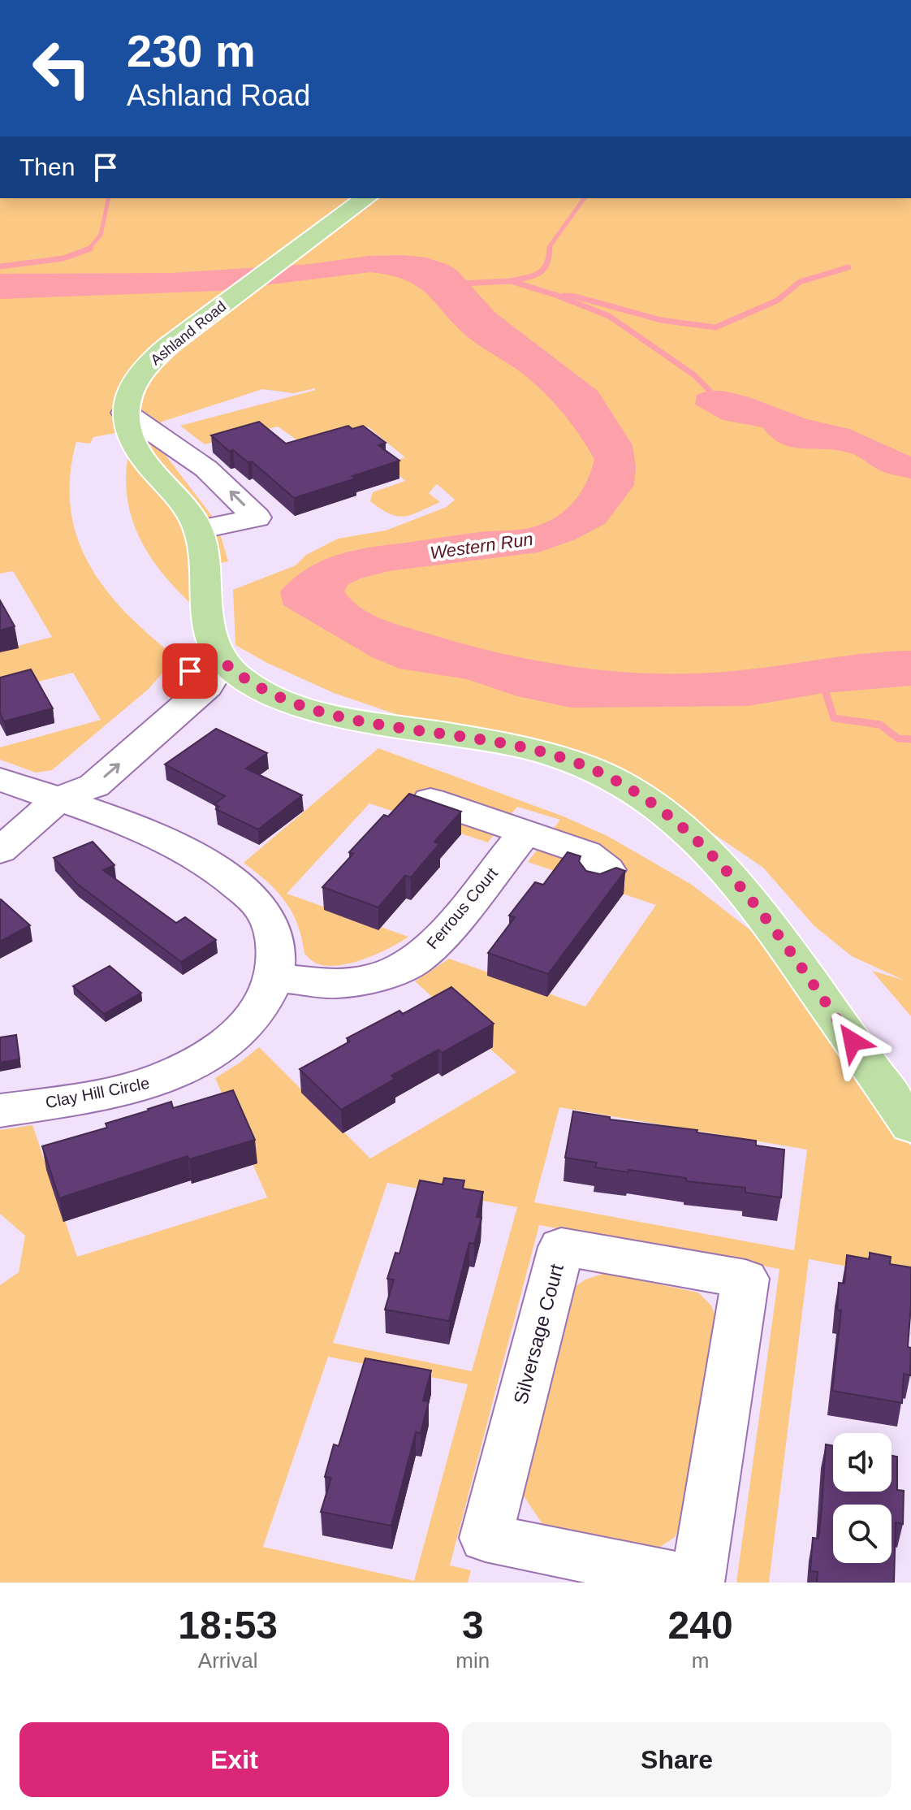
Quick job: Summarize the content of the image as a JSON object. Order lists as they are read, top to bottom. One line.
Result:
{"streets":{"main road":["Ashland Road"],"street":["Ferrous Court","Clay Hill Circle","Silversage Court"]},"crossings":[["Ferrous Court","Clay Hill Circle"]],"water":["Western Run"],"page":{"turn":["230 m","Ashland Road"],"then":"Then","eta":["18:53","Arrival","3","min","240","m"],"buttons":["Exit","Share"]}}
